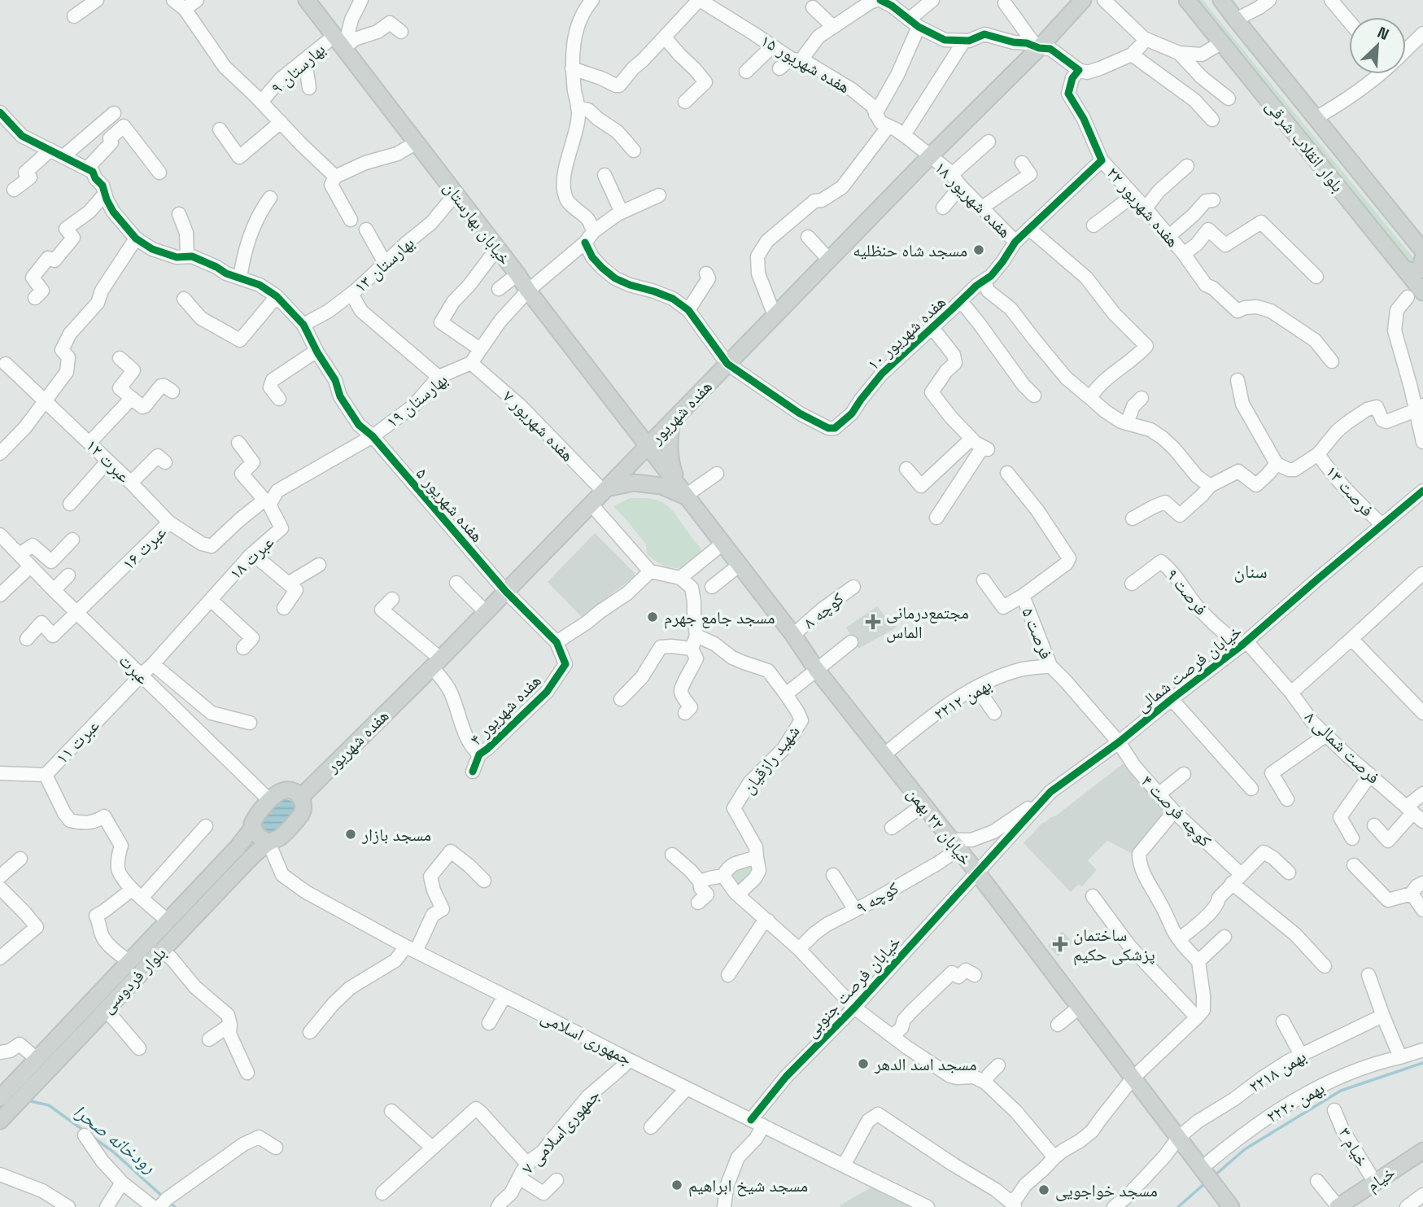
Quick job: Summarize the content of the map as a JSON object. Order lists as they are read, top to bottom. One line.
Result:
{"streets":{"main road":["بلوار انقلاب شرقی","خیابان بهارستان","هفده شهریور","خیابان ۲۲ بهمن","بلوار فردوسی","خیام"],"street":["هفده شهریور ۱۵","بهارستان ۹","هفده شهریور ۱۸","هفده شهریور ۲۲","بهارستان ۱۳","هفده شهریور ۱۰","بهارستان ۱۹","هفده شهریور ۷","عبرت ۱۲","فرصت ۱۳","هفده شهریور ۵","عبرت ۱۶","عبرت ۱۸","فرصت ۹","کوچه ۸","فرصت ۵","خیابان فرصت شمالی","عبرت","۲۲بهمن ۱۲","هفده شهریور ۴","عبرت ۱۱","فرصت شمالی ۸","شهید رازقیان","کوچه فرصت ۴","کوچه ۹","خیابان فرصت جنوبی","جمهوری اسلامی","۲۲بهمن ۱۸","۲۲بهمن ۲۰","جمهوری‌اسلامی ۷","خیام ۳"]},"crossings":[["هفده شهریور ۱۵","هفده شهریور ۱۸"],["هفده شهریور ۱۵","هفده شهریور"],["بهارستان ۹","خیابان بهارستان"],["هفده شهریور ۱۸","هفده شهریور ۲۲"],["هفده شهریور ۱۸","هفده شهریور ۱۰"],["هفده شهریور ۱۸","هفده شهریور"],["هفده شهریور ۲۲","هفده شهریور ۱۰"],["خیابان بهارستان","بهارستان ۱۳"],["خیابان بهارستان","هفده شهریور"],["خیابان بهارستان","خیابان ۲۲ بهمن"],["بهارستان ۱۳","هفده شهریور ۵"],["هفده شهریور ۱۰","هفده شهریور"],["بهارستان ۱۹","هفده شهریور ۷"],["بهارستان ۱۹","هفده شهریور ۵"],["هفده شهریور","هفده شهریور ۷"],["هفده شهریور","هفده شهریور ۵"],["هفده شهریور","عبرت"],["هفده شهریور","خیابان ۲۲ بهمن"],["هفده شهریور","بلوار فردوسی"],["هفده شهریور","جمهوری اسلامی"],["عبرت ۱۲","عبرت ۱۶"],["فرصت ۱۳","خیابان فرصت شمالی"],["عبرت ۱۶","عبرت ۱۸"],["عبرت ۱۶","عبرت"],["عبرت ۱۸","عبرت"],["عبرت ۱۸","عبرت ۱۱"],["فرصت ۹","خیابان فرصت شمالی"],["فرصت ۹","فرصت شمالی ۸"],["کوچه ۸","خیابان ۲۲ بهمن"],["فرصت ۵","خیابان فرصت شمالی"],["فرصت ۵","۲۲بهمن ۱۲"],["فرصت ۵","کوچه فرصت ۴"],["خیابان فرصت شمالی","فرصت شمالی ۸"],["خیابان فرصت شمالی","کوچه فرصت ۴"],["خیابان فرصت شمالی","خیابان ۲۲ بهمن"],["خیابان فرصت شمالی","خیابان فرصت جنوبی"],["عبرت","عبرت ۱۱"],["عبرت","بلوار فردوسی"],["عبرت","جمهوری اسلامی"],["۲۲بهمن ۱۲","خیابان ۲۲ بهمن"],["خیابان ۲۲ بهمن","کوچه ۹"],["خیابان ۲۲ بهمن","خیابان فرصت جنوبی"],["خیابان ۲۲ بهمن","۲۲بهمن ۱۸"],["خیابان ۲۲ بهمن","۲۲بهمن ۲۰"],["بلوار فردوسی","جمهوری اسلامی"],["خیابان فرصت جنوبی","جمهوری اسلامی"],["جمهوری اسلامی","جمهوری‌اسلامی ۷"],["خیام ۳","خیام"]],"districts":["سنان"],"water":["رودخانه صحرا"],"places":{"other":["مسجد شاه حنظلیه","مسجد جامع جهرم","مسجد بازار","مسجد اسد الدهر","مسجد شیخ ابراهیم","مسجد خواجویی"],"health":["مجتمع‌درمانی الماس","ساختمان پزشکی حکیم"]},"north":"top right"}
